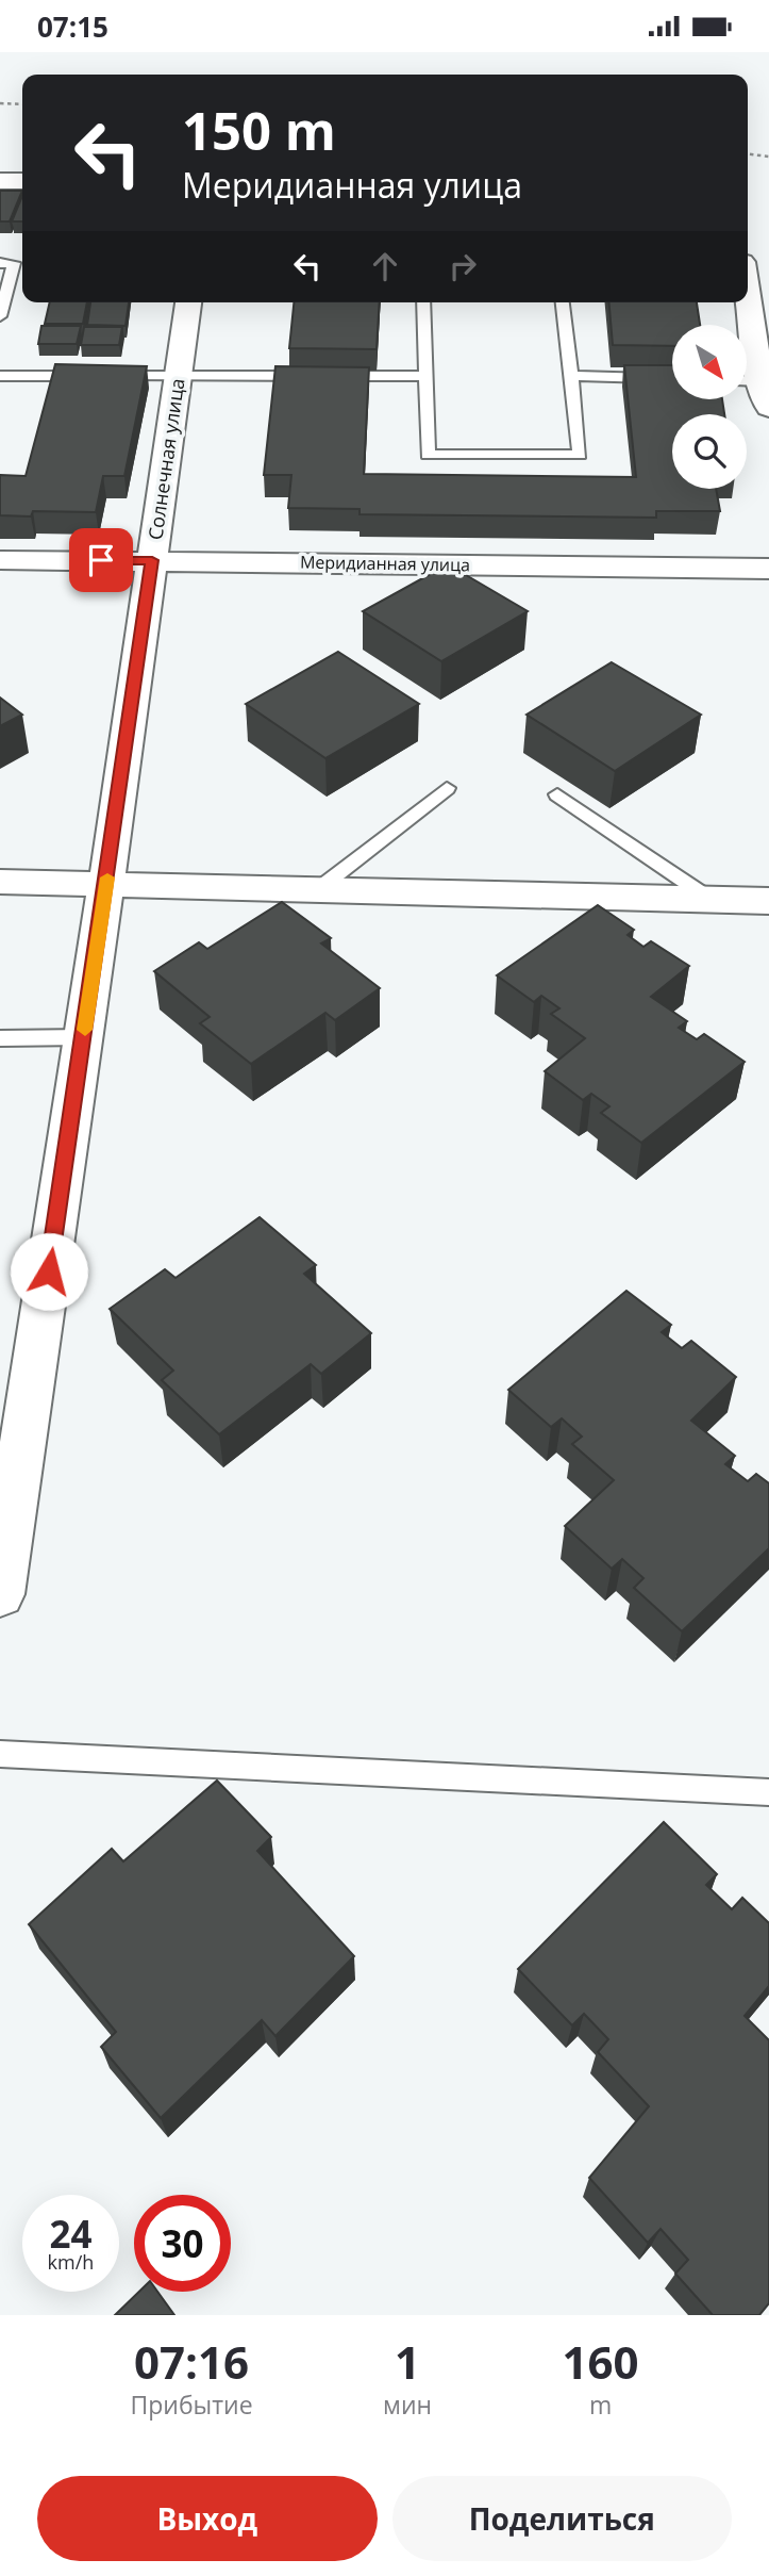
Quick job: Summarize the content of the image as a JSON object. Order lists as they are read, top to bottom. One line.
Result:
{"streets":{"street":["Солнечная улица","Меридианная улица"]},"crossings":[["Солнечная улица","Меридианная улица"]],"north":"bottom right","page":{"status":"07:15","turn":["150 m","Меридианная улица"],"speed":"24 km/h","limit":"30","eta":["07:16","Прибытие","1","мин","160","m"],"buttons":["Выход","Поделиться"]}}
